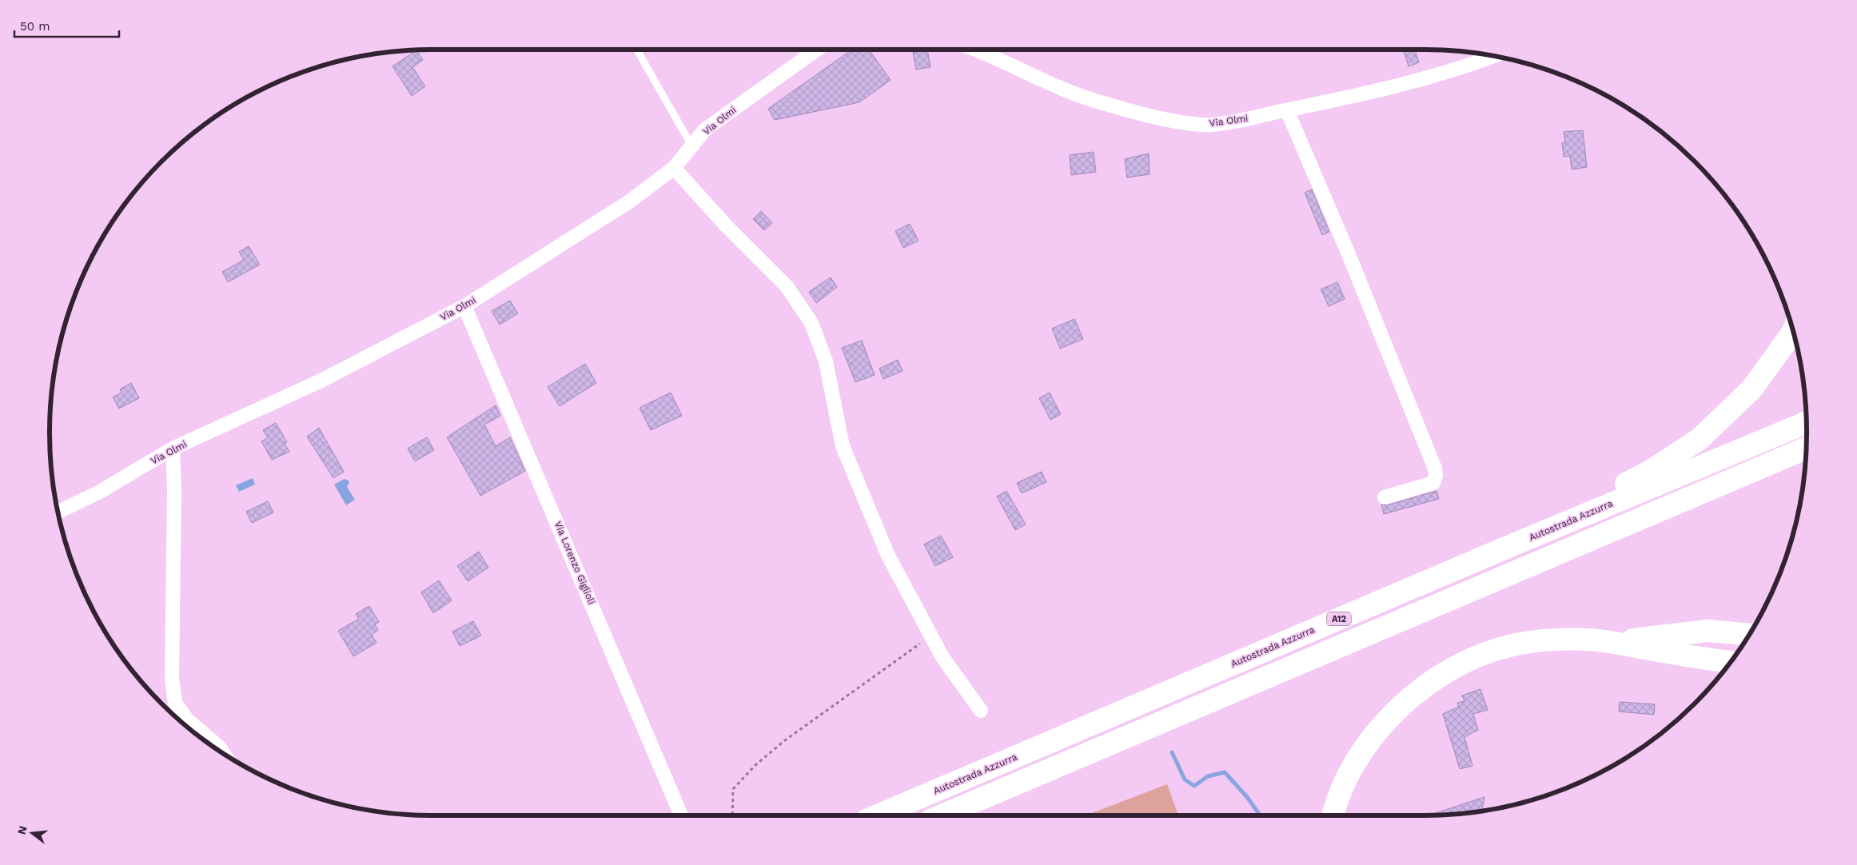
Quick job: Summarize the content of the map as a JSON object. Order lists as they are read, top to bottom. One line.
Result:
{"streets":{"highway":["Autostrada Azzurra","A12"],"street":["Via Olmi","Via Lorenzo Giglioli"]},"crossings":[["Via Olmi","Via Lorenzo Giglioli"]],"scale_bar":"50 m","north":"left"}
